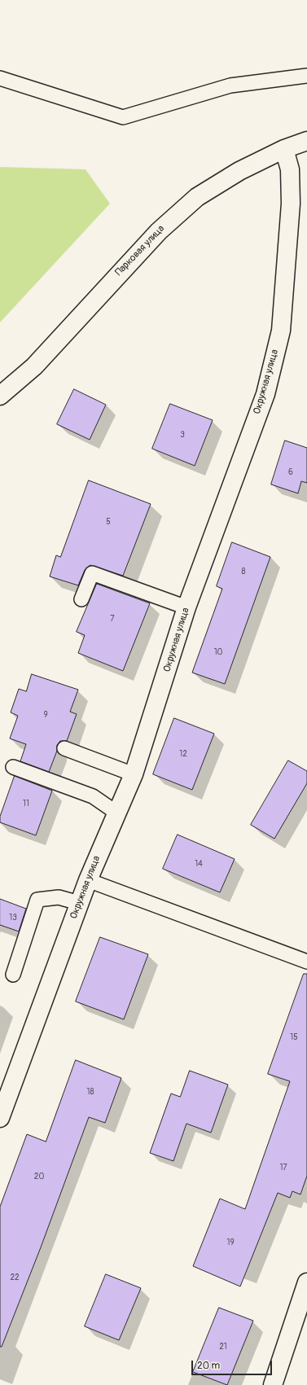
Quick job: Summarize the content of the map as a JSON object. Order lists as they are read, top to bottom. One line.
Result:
{"streets":{"street":["Парковая улица","Окружная улица"]},"crossings":[["Парковая улица","Окружная улица"]],"house_numbers":["3","6","5","8","7","10","9","12","11","14","13","15","18","17","20","19","22","21"],"scale_bar":"20 m"}
